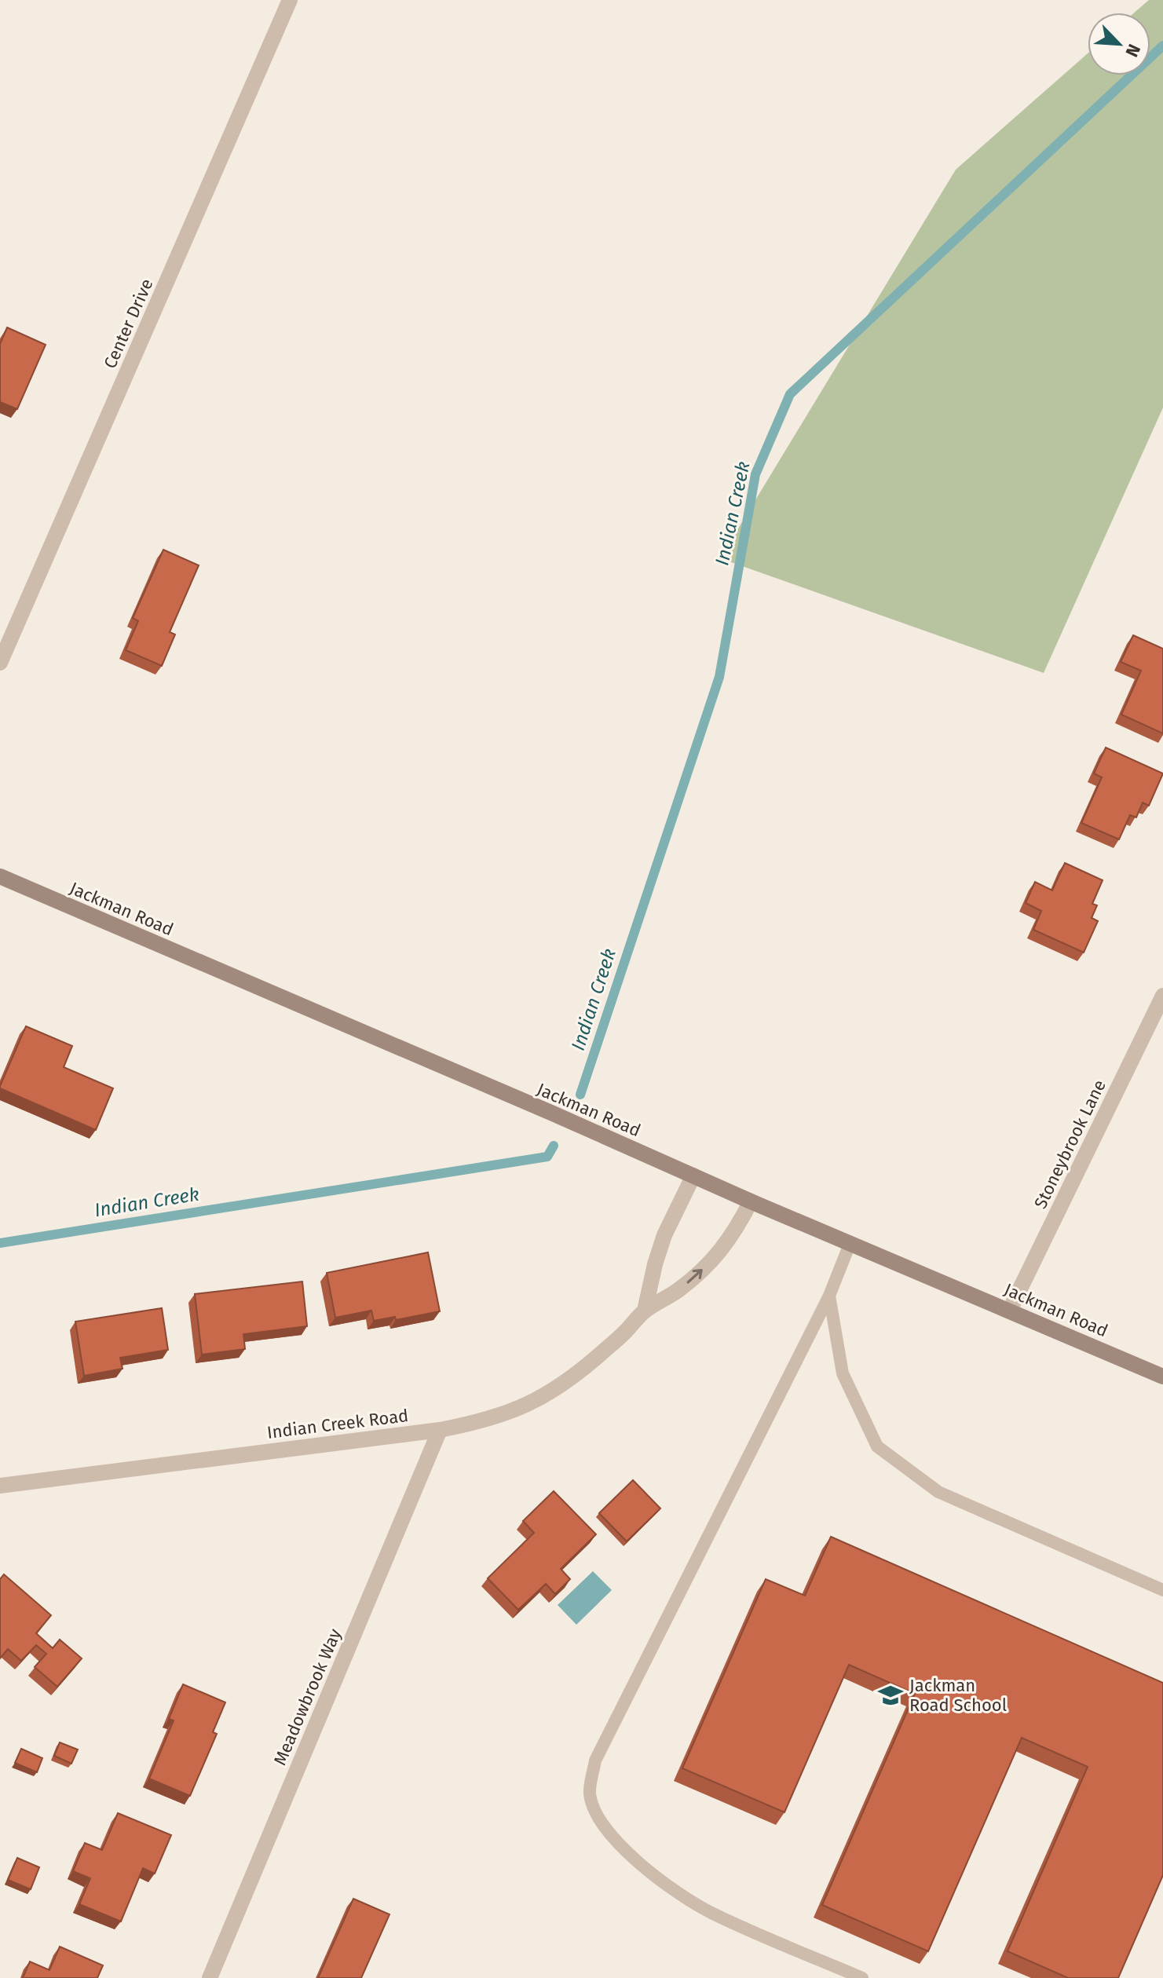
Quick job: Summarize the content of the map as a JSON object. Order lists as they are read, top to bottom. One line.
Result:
{"streets":{"street":["Center Drive","Jackman Road","Stoneybrook Lane","Indian Creek Road","Meadowbrook Way"]},"crossings":[["Jackman Road","Stoneybrook Lane"],["Jackman Road","Indian Creek Road"],["Indian Creek Road","Meadowbrook Way"]],"water":["Indian Creek"],"places":{"school or university":["Jackman Road School"]},"north":"bottom right"}
